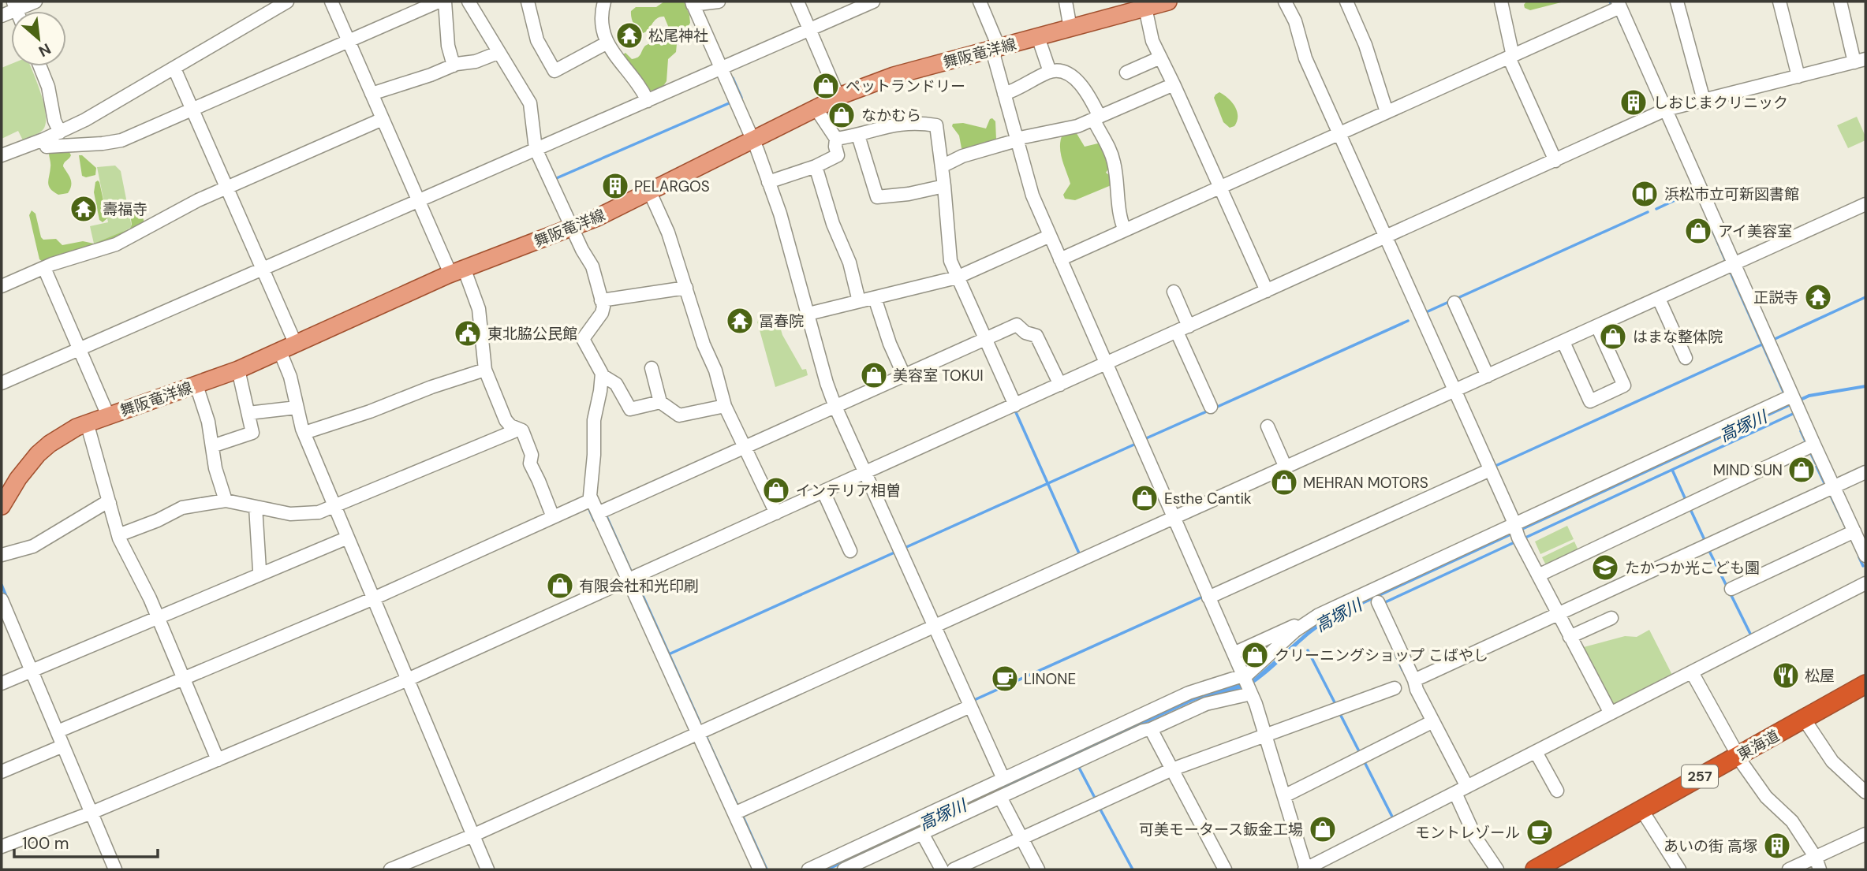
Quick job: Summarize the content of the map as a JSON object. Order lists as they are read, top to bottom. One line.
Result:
{"streets":{"highway":["東海道","257"],"main road":["舞阪竜洋線"]},"water":["高塚川"],"places":{"temple":["松尾神社","壽福寺","正説寺","冨春院"],"shop":["ペットランドリー","なかむら","アイ美容室","はまな整体院","美容室 TOKUI","MIND SUN","MEHRAN MOTORS","インテリア相曽","Esthe Cantik","有限会社和光印刷","クリーニングショップ こばやし","可美モータース鈑金工場"],"building":["しおじまクリニック","PELARGOS","あいの街 高塚"],"library":["浜松市立可新図書館"],"public building":["東北脇公民館"],"school or university":["たかつか光こども園"],"restaurant":["松屋"],"cafe":["LINONE","モントレゾール"]},"scale_bar":"100 m","north":"bottom right"}
